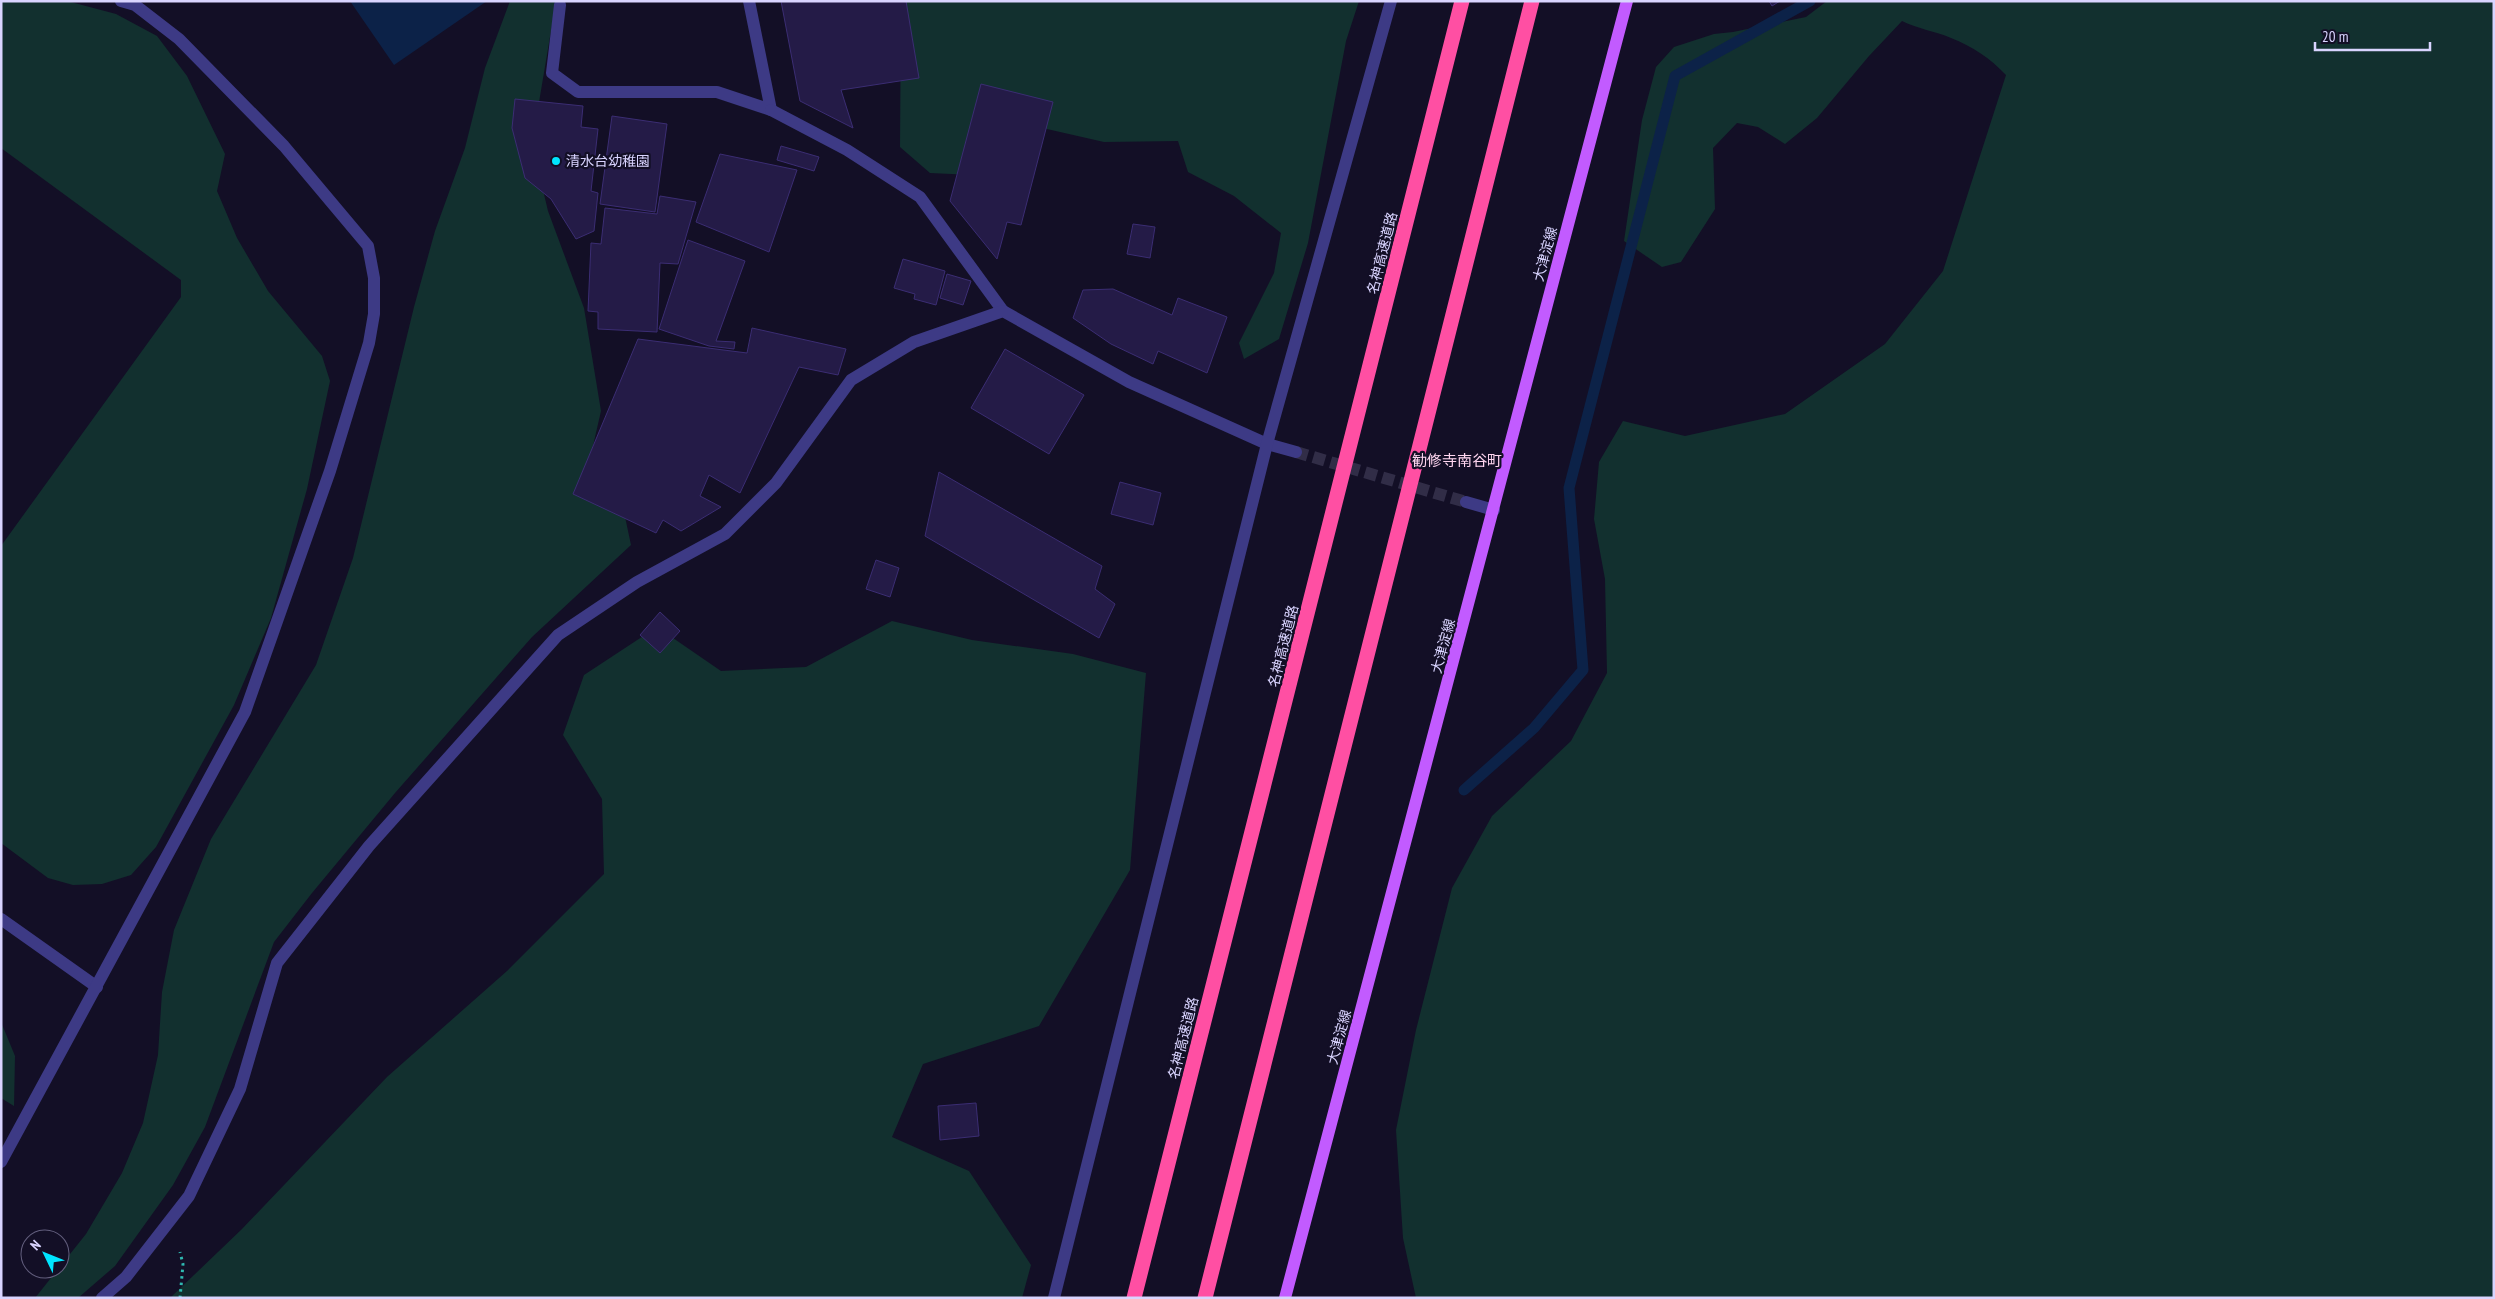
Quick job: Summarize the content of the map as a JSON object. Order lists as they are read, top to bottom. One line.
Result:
{"streets":{"highway":["名神高速道路"],"main road":["大津淀線"]},"districts":["勧修寺南谷町"],"places":["清水台幼稚園"],"scale_bar":"20 m","north":"top left"}
